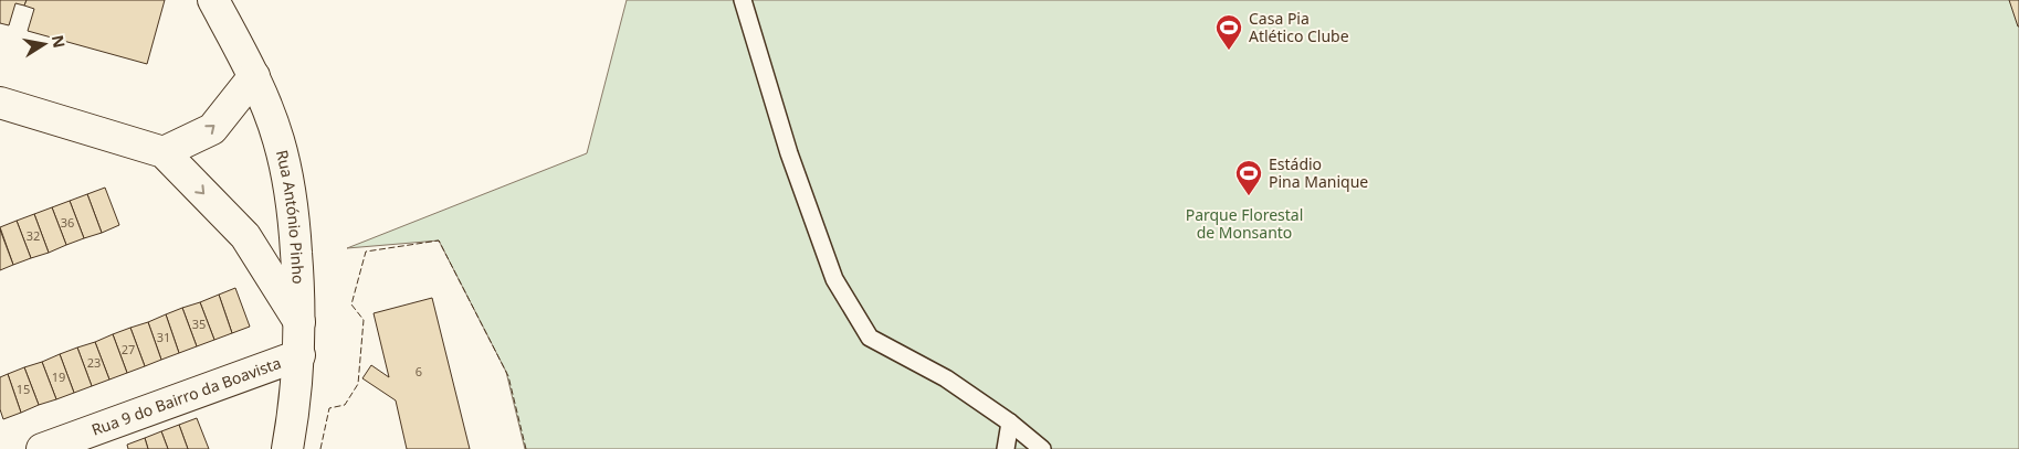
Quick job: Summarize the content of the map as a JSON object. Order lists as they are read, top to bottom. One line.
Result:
{"streets":{"street":["Rua António Pinho","Rua 9 do Bairro da Boavista"]},"crossings":[["Rua António Pinho","Rua 9 do Bairro da Boavista"]],"parks":["Parque Florestal de Monsanto"],"places":{"sports":["Casa Pia Atlético Clube","Estádio Pina Manique"]},"house_numbers":["36","32","35","31","27","23","6","19","15"],"north":"right"}
